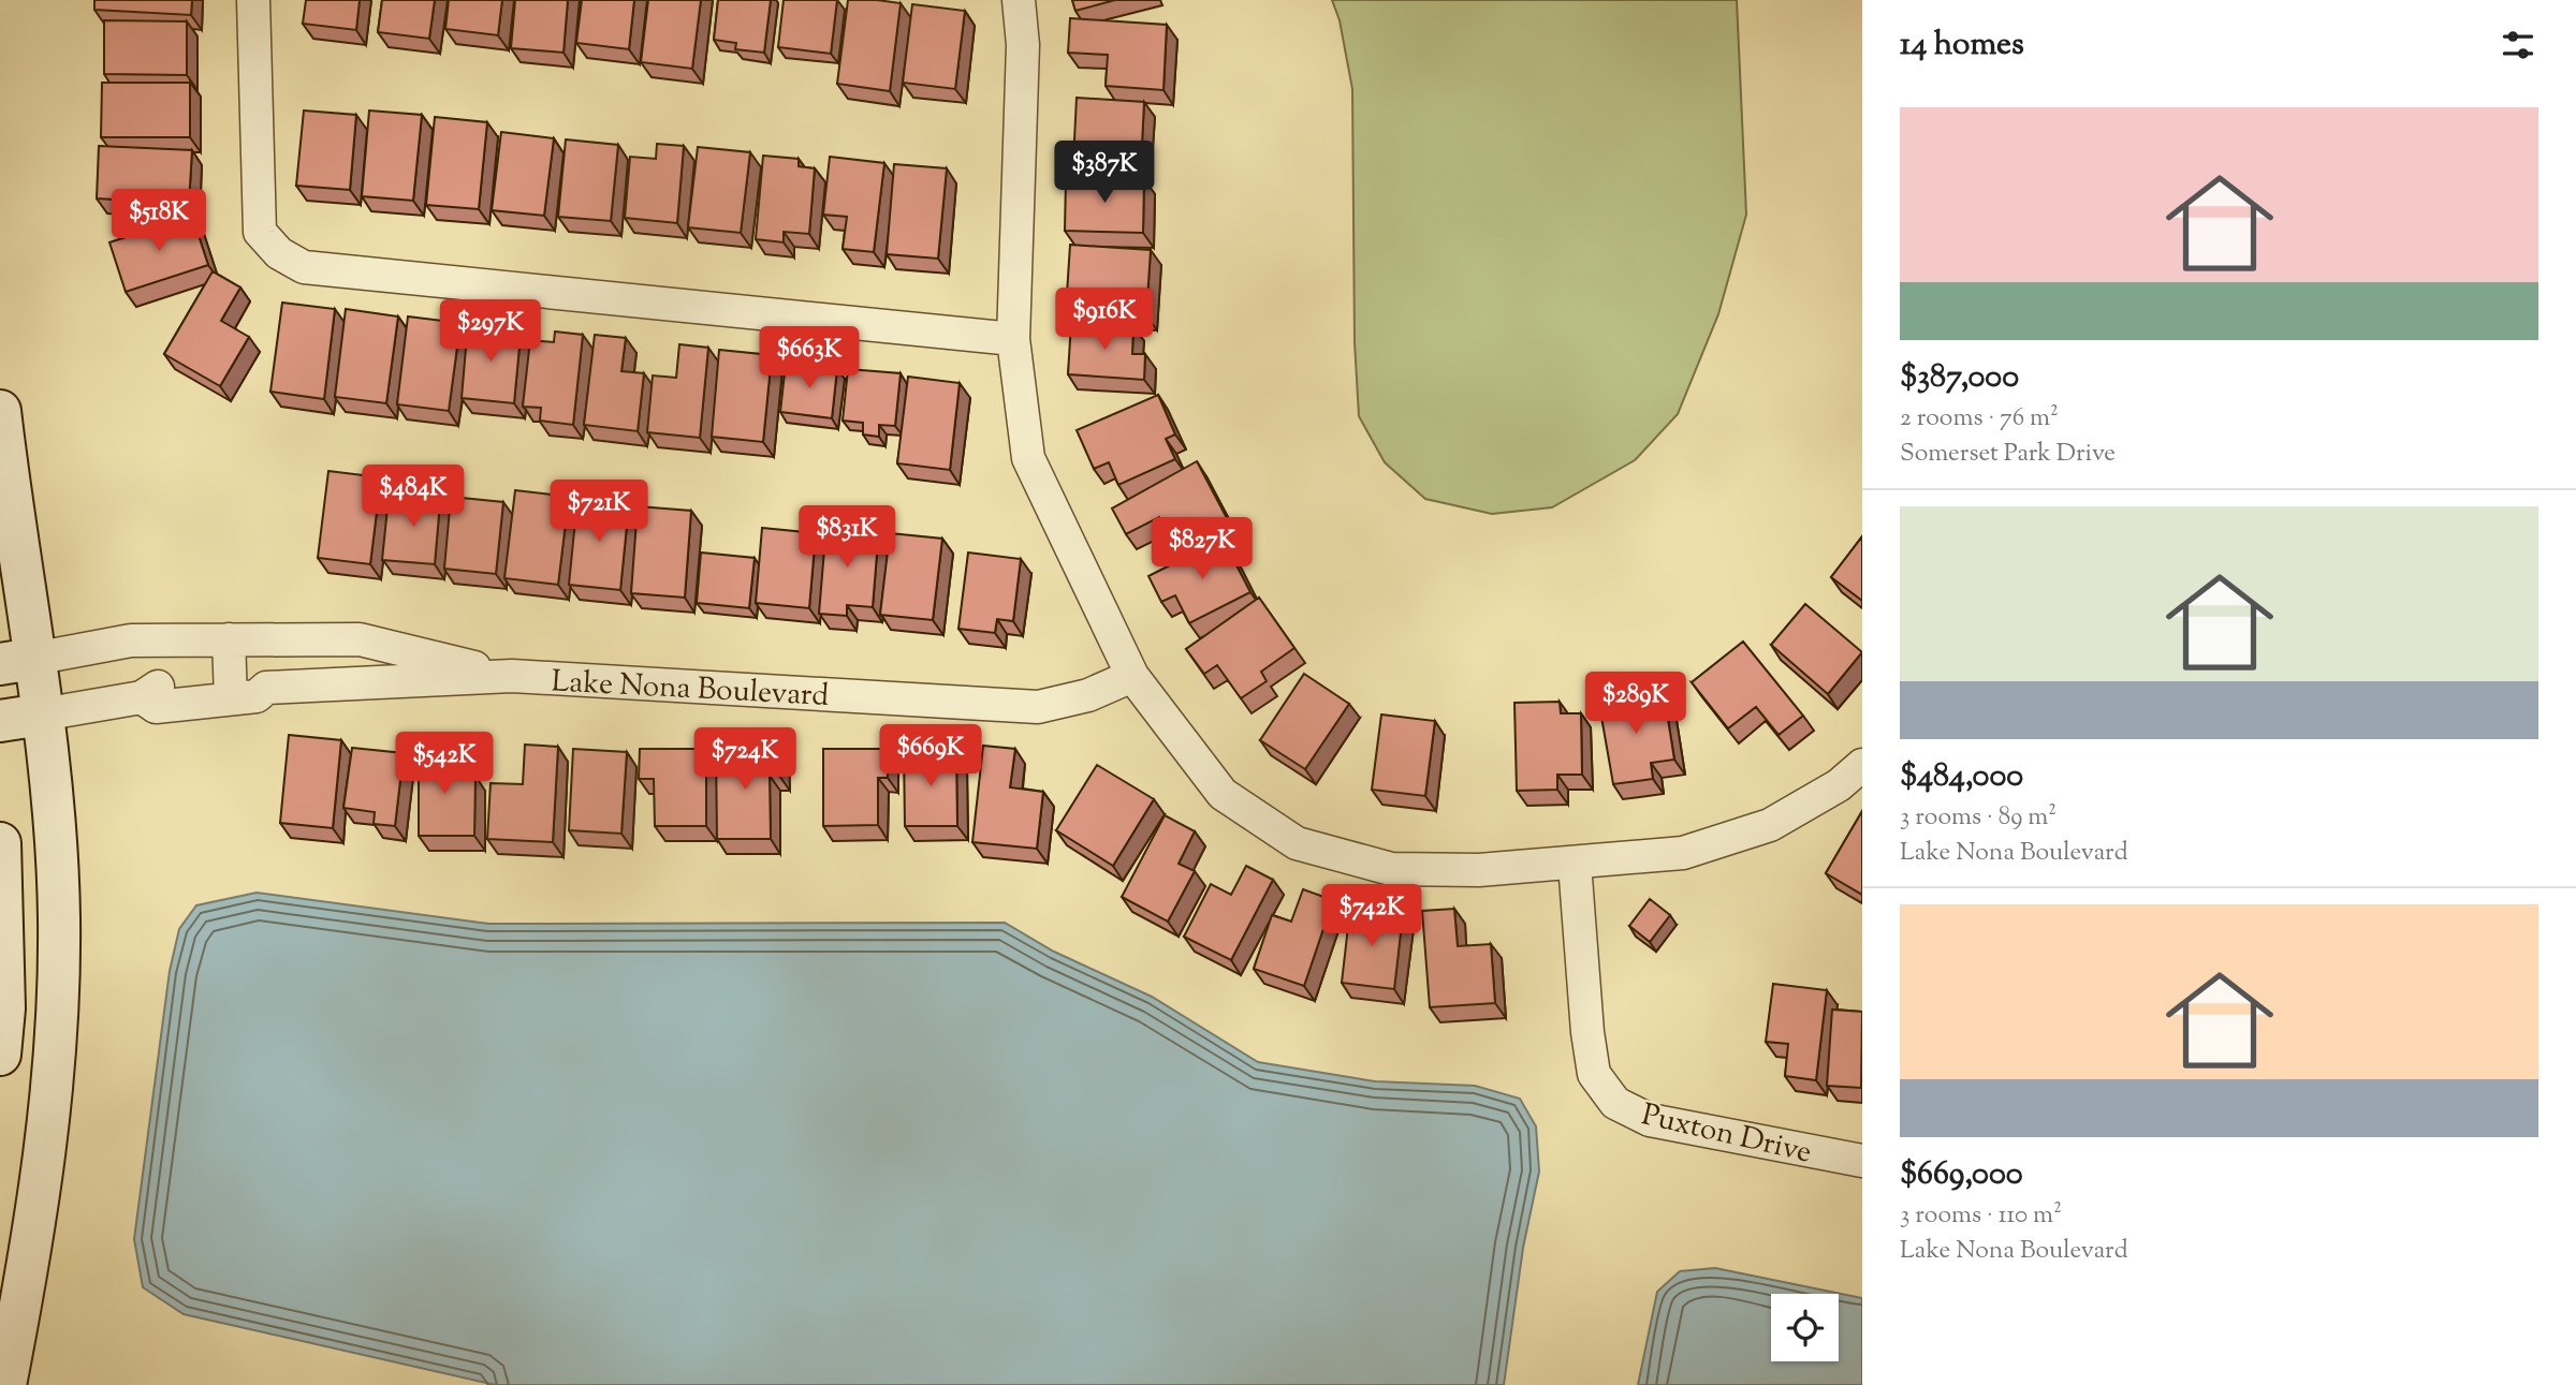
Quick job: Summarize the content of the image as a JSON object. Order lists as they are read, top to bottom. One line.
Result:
{"streets":{"street":["Lake Nona Boulevard","Puxton Drive"]},"page":{"heading":"14 homes","list":[{"name":"$387,000","note":"2 rooms · 76 m² · Somerset Park Drive"},{"name":"$484,000","note":"3 rooms · 89 m² · Lake Nona Boulevard"},{"name":"$669,000","note":"3 rooms · 110 m² · Lake Nona Boulevard"}],"price":["$387K","$518K","$916K","$297K","$663K","$484K","$721K","$831K","$827K","$289K","$669K","$724K","$542K","$742K"]}}
